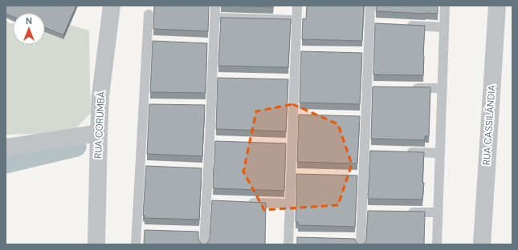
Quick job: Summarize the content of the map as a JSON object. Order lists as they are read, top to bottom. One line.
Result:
{"streets":{"street":["RUA CORUMBÁ","RUA CASSILÂNDIA"]},"north":"top"}
